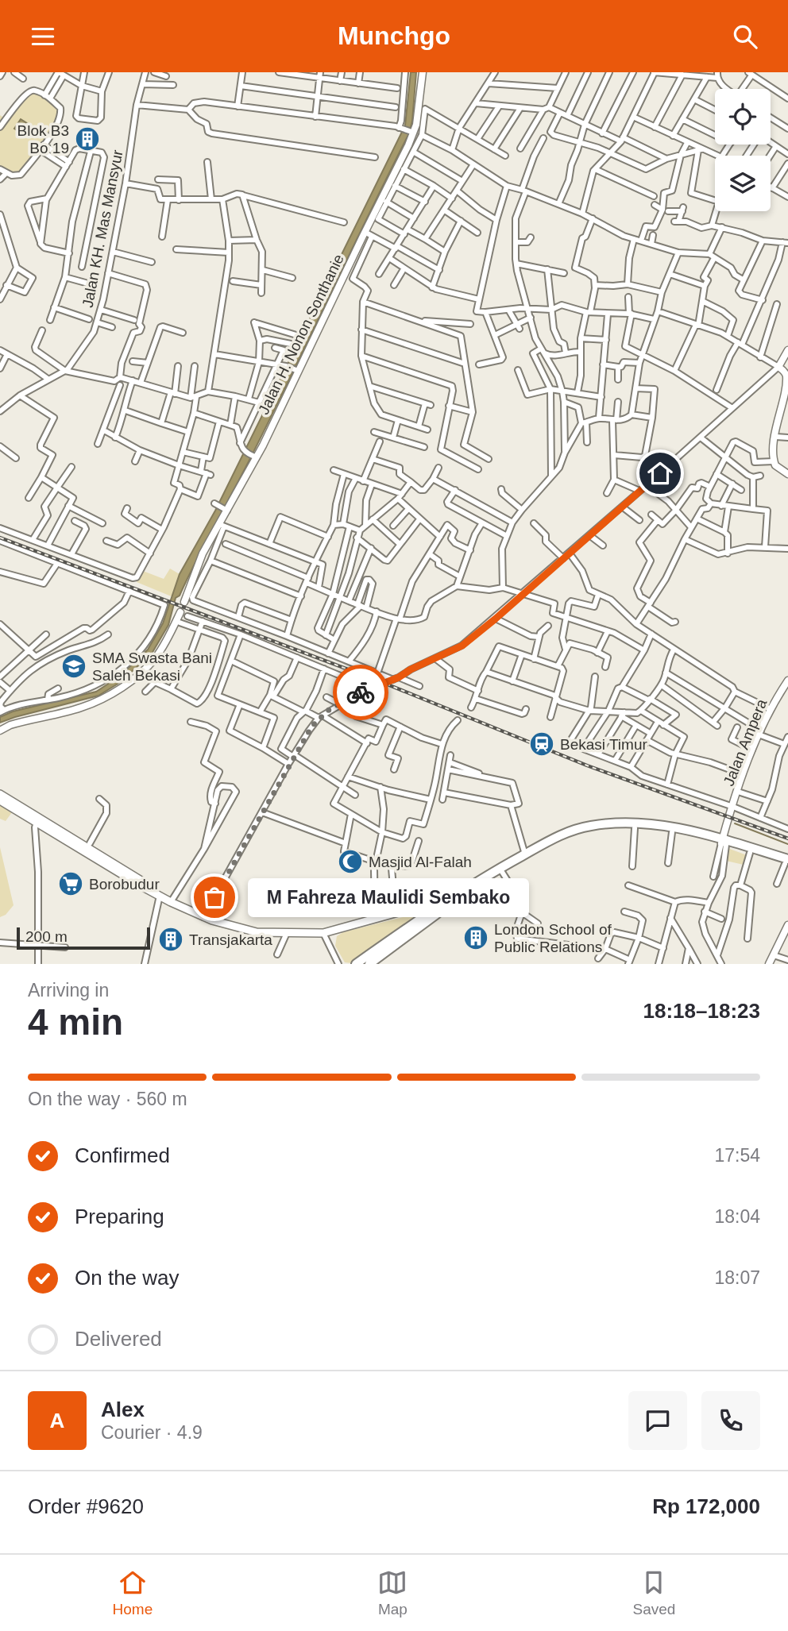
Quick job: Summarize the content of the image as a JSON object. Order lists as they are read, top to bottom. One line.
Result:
{"streets":{"street":["Jalan KH. Mas Mansyur","Jalan H. Nonon Sonthanie","Jalan Ampera"]},"places":{"building":["Blok B3 Bo 19","London School of Public Relations","Transjakarta"],"school or university":["SMA Swasta Bani Saleh Bekasi"],"station":["Bekasi Timur"],"mosque":["Masjid Al-Falah"],"supermarket":["Borobudur"],"other":["M Fahreza Maulidi Sembako"]},"scale_bar":"200 m","page":{"header":"Munchgo","bubble":"M Fahreza Maulidi Sembako","scale":"200 m","heading":["4 min","Arriving in","18:18–18:23"],"panel":["Alex","Courier · 4.9","Order #9620","Rp 172,000"],"bar":"On the way · 560 m","list":[["Confirmed","17:54"],["Preparing","18:04"],["On the way","18:07"],"Delivered"],"round":"A","tabs":["Home","Map","Saved"]}}
